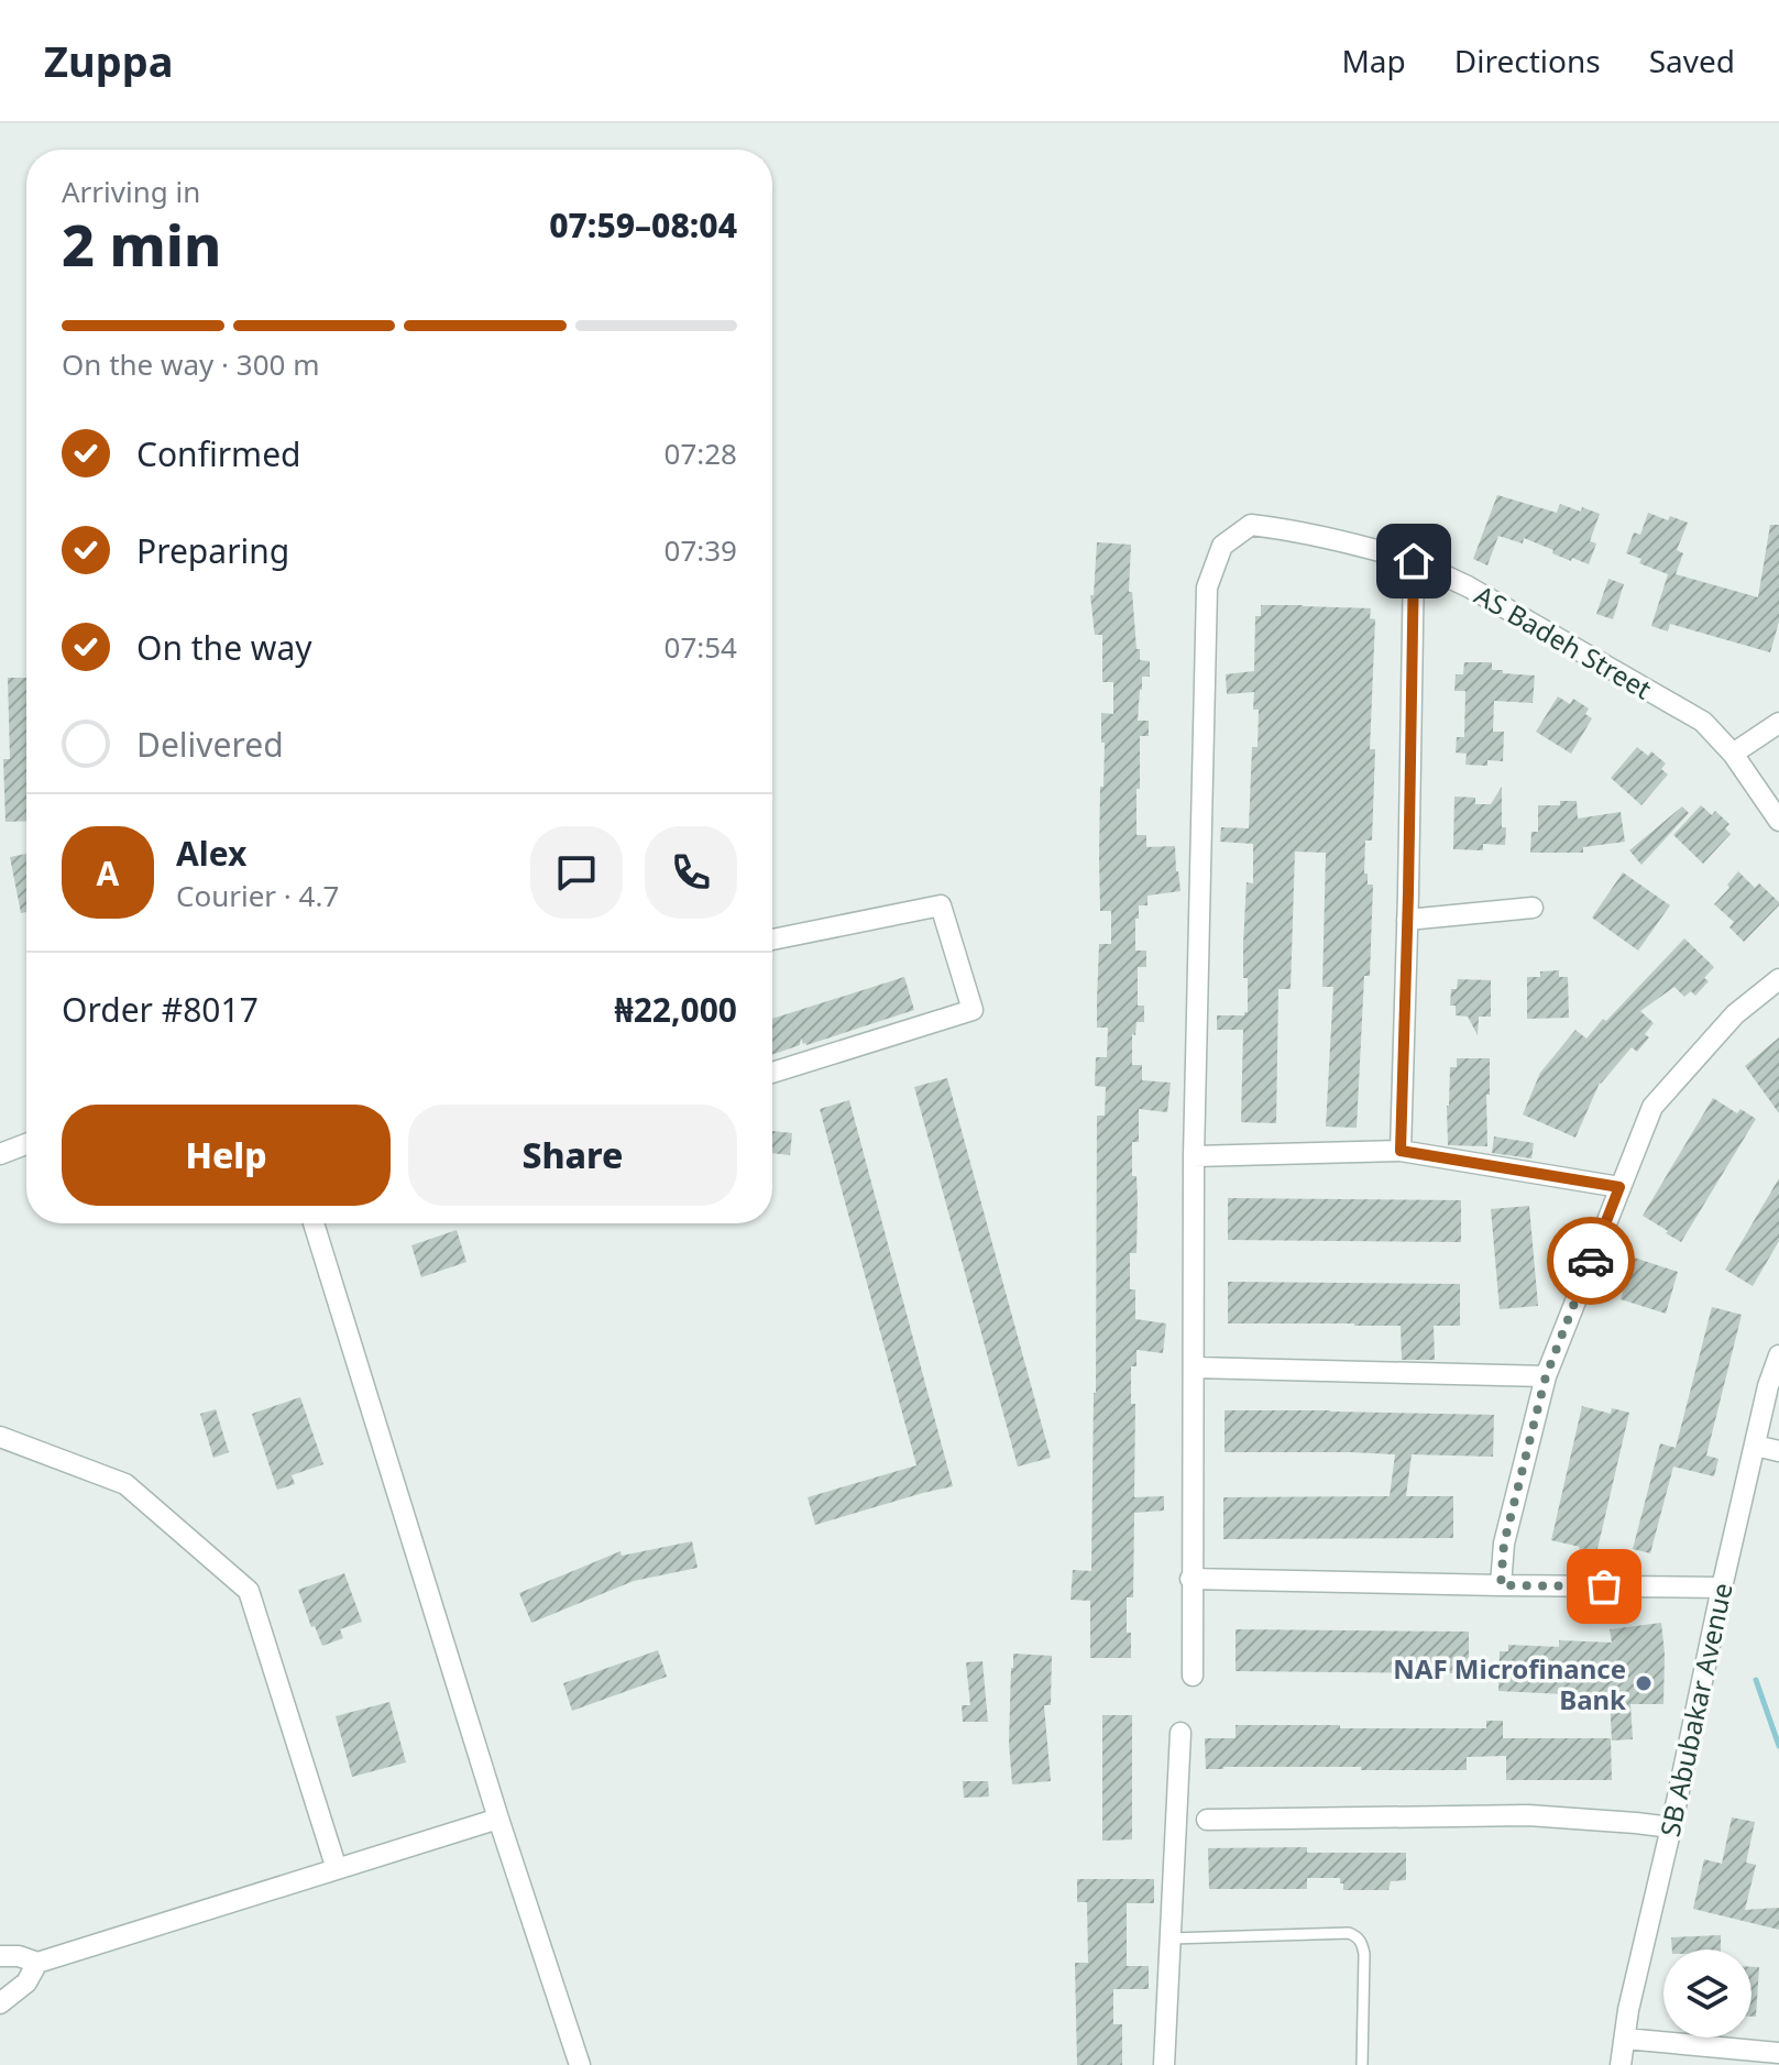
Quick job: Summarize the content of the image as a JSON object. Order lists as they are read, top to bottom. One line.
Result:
{"streets":{"street":["AS Badeh Street","SB Abubakar Avenue"]},"places":["NAF Microfinance Bank"],"page":{"header":"Zuppa","nav":["Map","Directions","Saved"],"heading":["2 min","Arriving in","07:59–08:04"],"panel":["Alex","Courier · 4.7","Order #8017","₦22,000"],"bar":"On the way · 300 m","list":[["Confirmed","07:28"],["Preparing","07:39"],["On the way","07:54"],"Delivered"],"round":"A","buttons":["Help","Share"]}}
